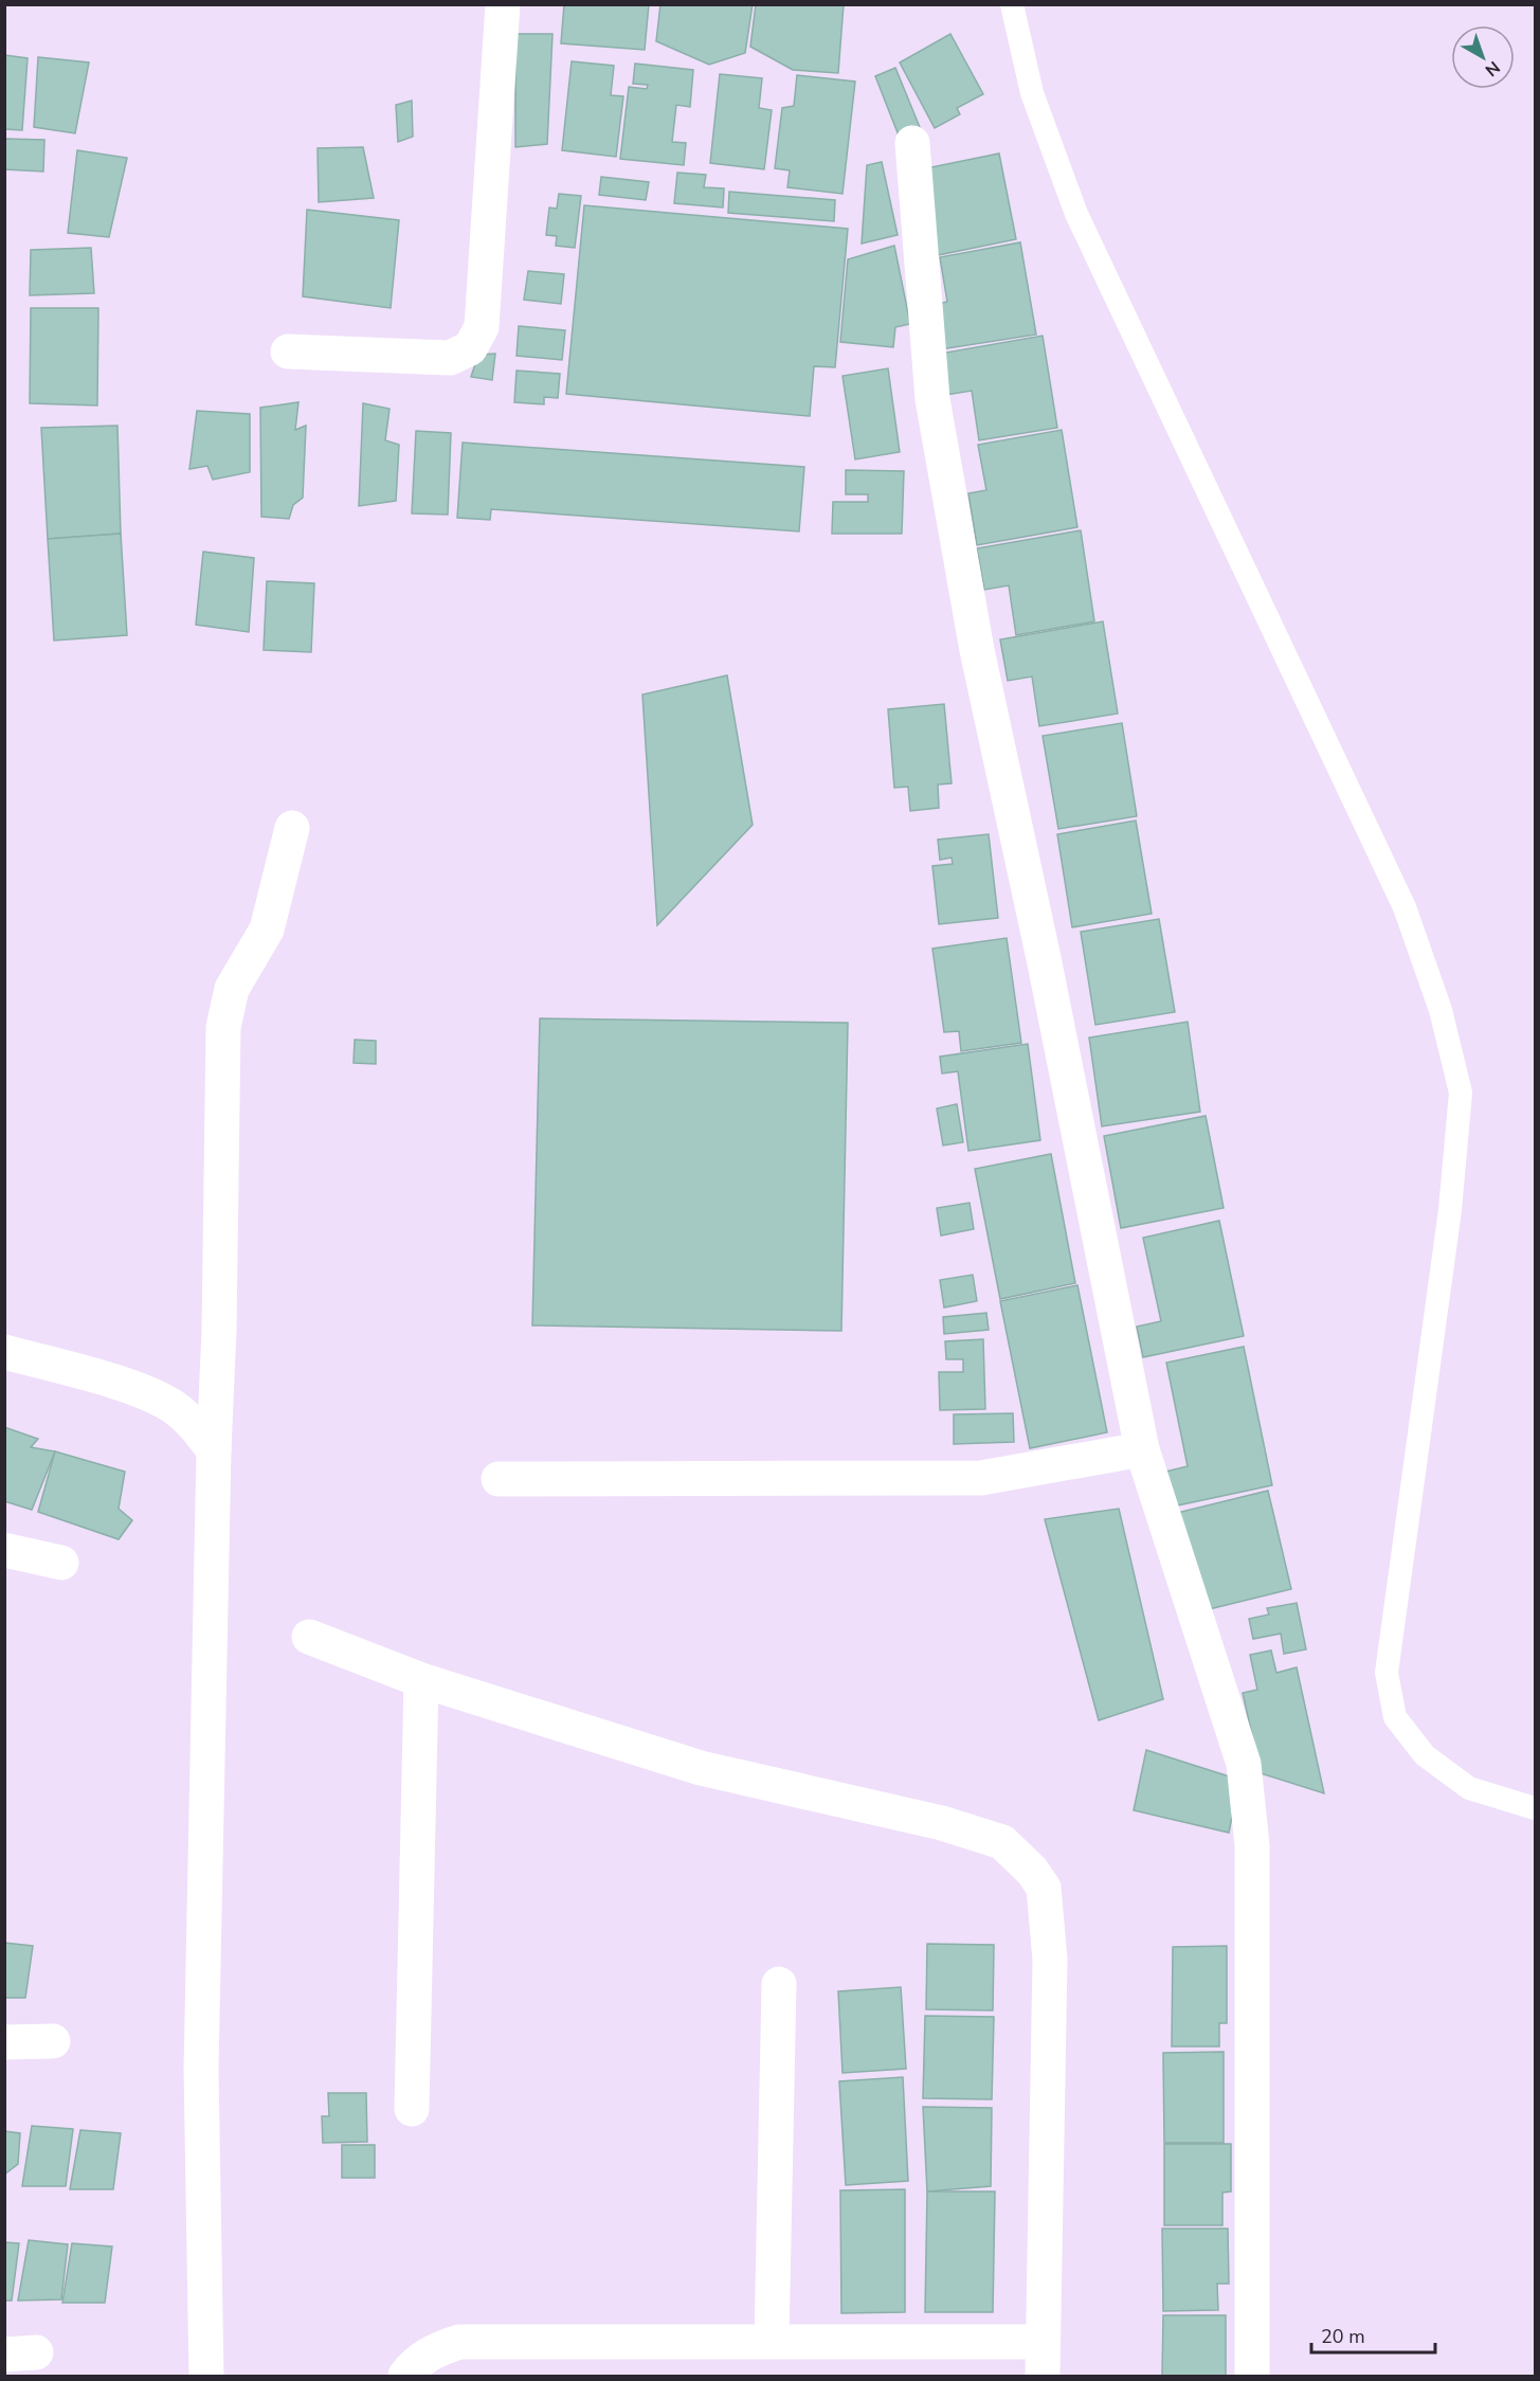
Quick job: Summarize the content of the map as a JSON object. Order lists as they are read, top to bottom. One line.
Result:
{"scale_bar":"20 m","north":"bottom right"}
